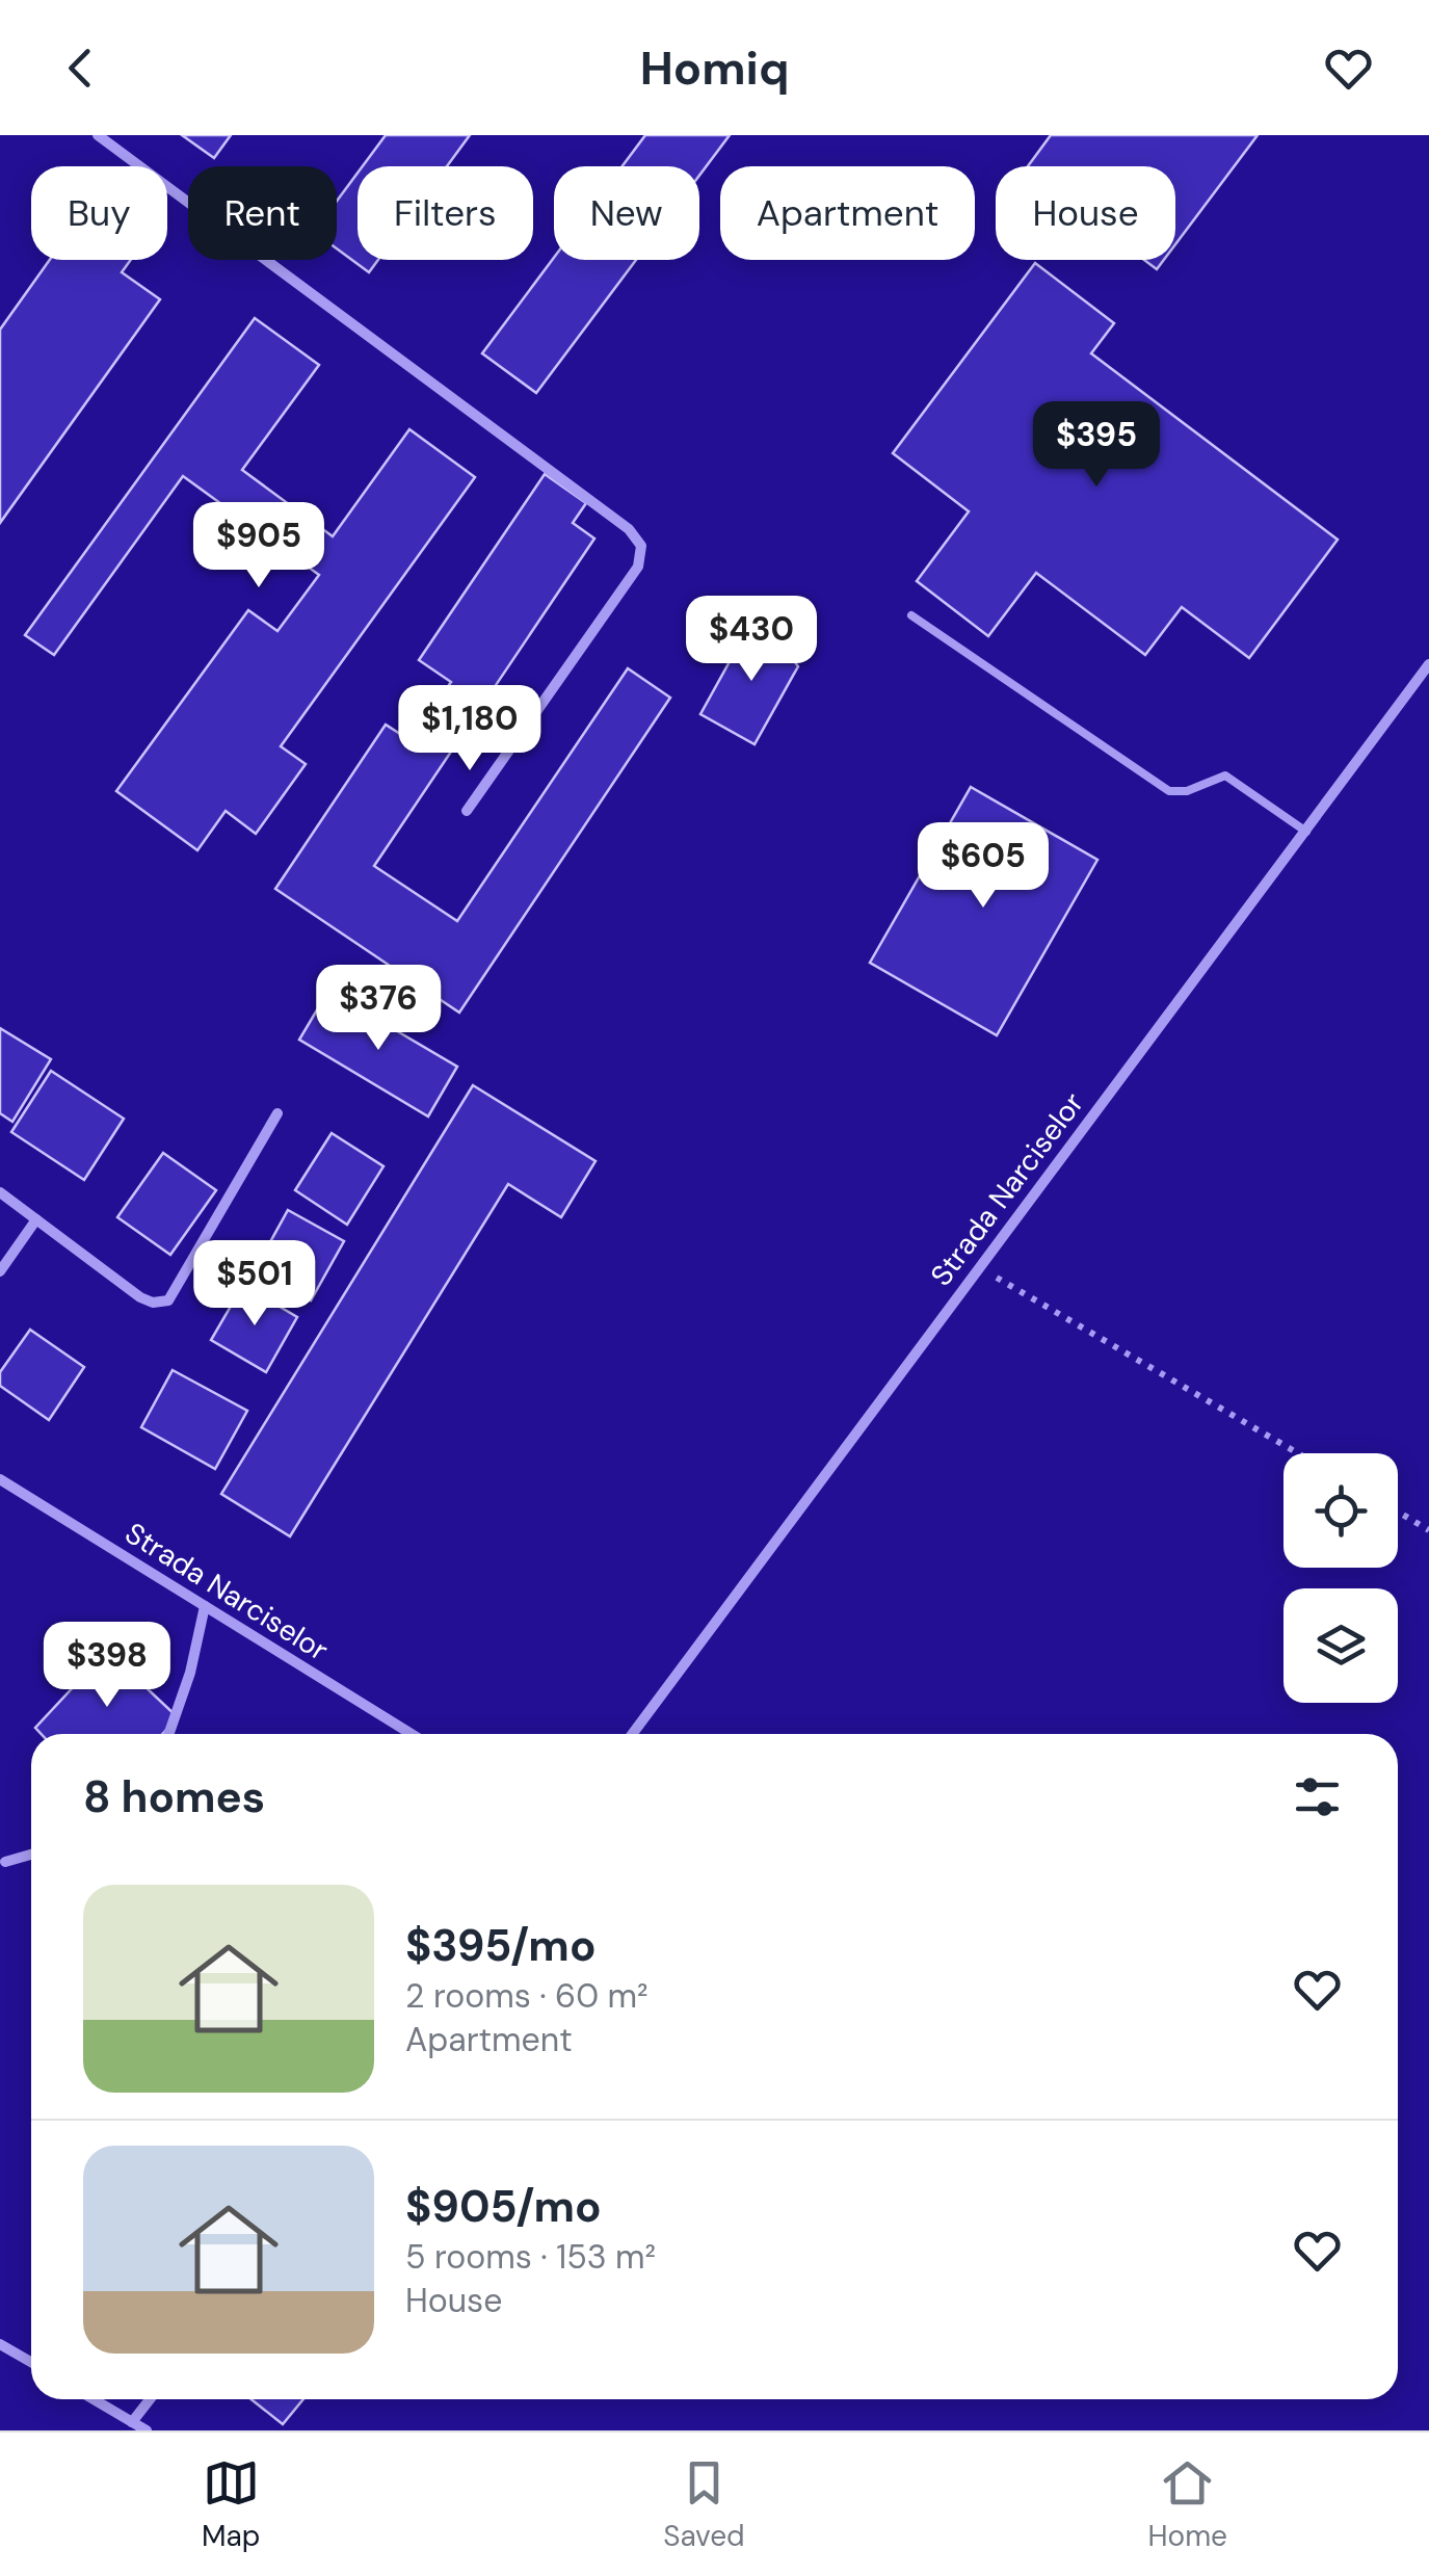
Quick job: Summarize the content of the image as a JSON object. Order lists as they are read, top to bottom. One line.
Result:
{"streets":{"street":["Strada Narciselor"]},"page":{"header":"Homiq","chip":["Buy","Rent","Filters","New","Apartment","House"],"price":["$395","$905","$430","$1,180","$605","$376","$501","$398"],"heading":"8 homes","list":[{"name":"$395/mo","note":"2 rooms · 60 m² · Apartment"},{"name":"$905/mo","note":"5 rooms · 153 m² · House"}],"tabs":["Map","Saved","Home"]}}
